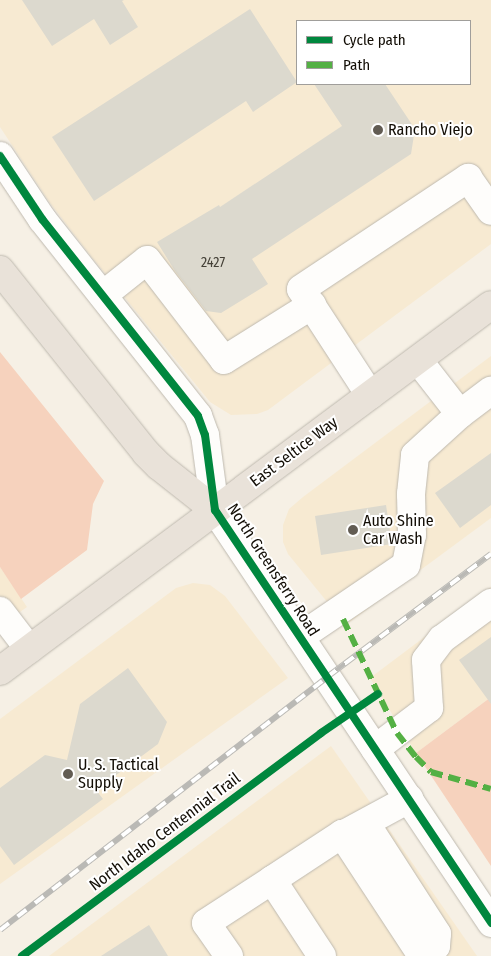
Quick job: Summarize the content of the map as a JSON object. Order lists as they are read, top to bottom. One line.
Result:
{"streets":{"main road":["East Seltice Way","North Greensferry Road"],"cycle path":["North Idaho Centennial Trail"]},"crossings":[["East Seltice Way","North Greensferry Road"]],"places":["Rancho Viejo","Auto Shine Car Wash","U. S. Tactical Supply"],"house_numbers":["2427"],"legend":["Cycle path","Path"]}
